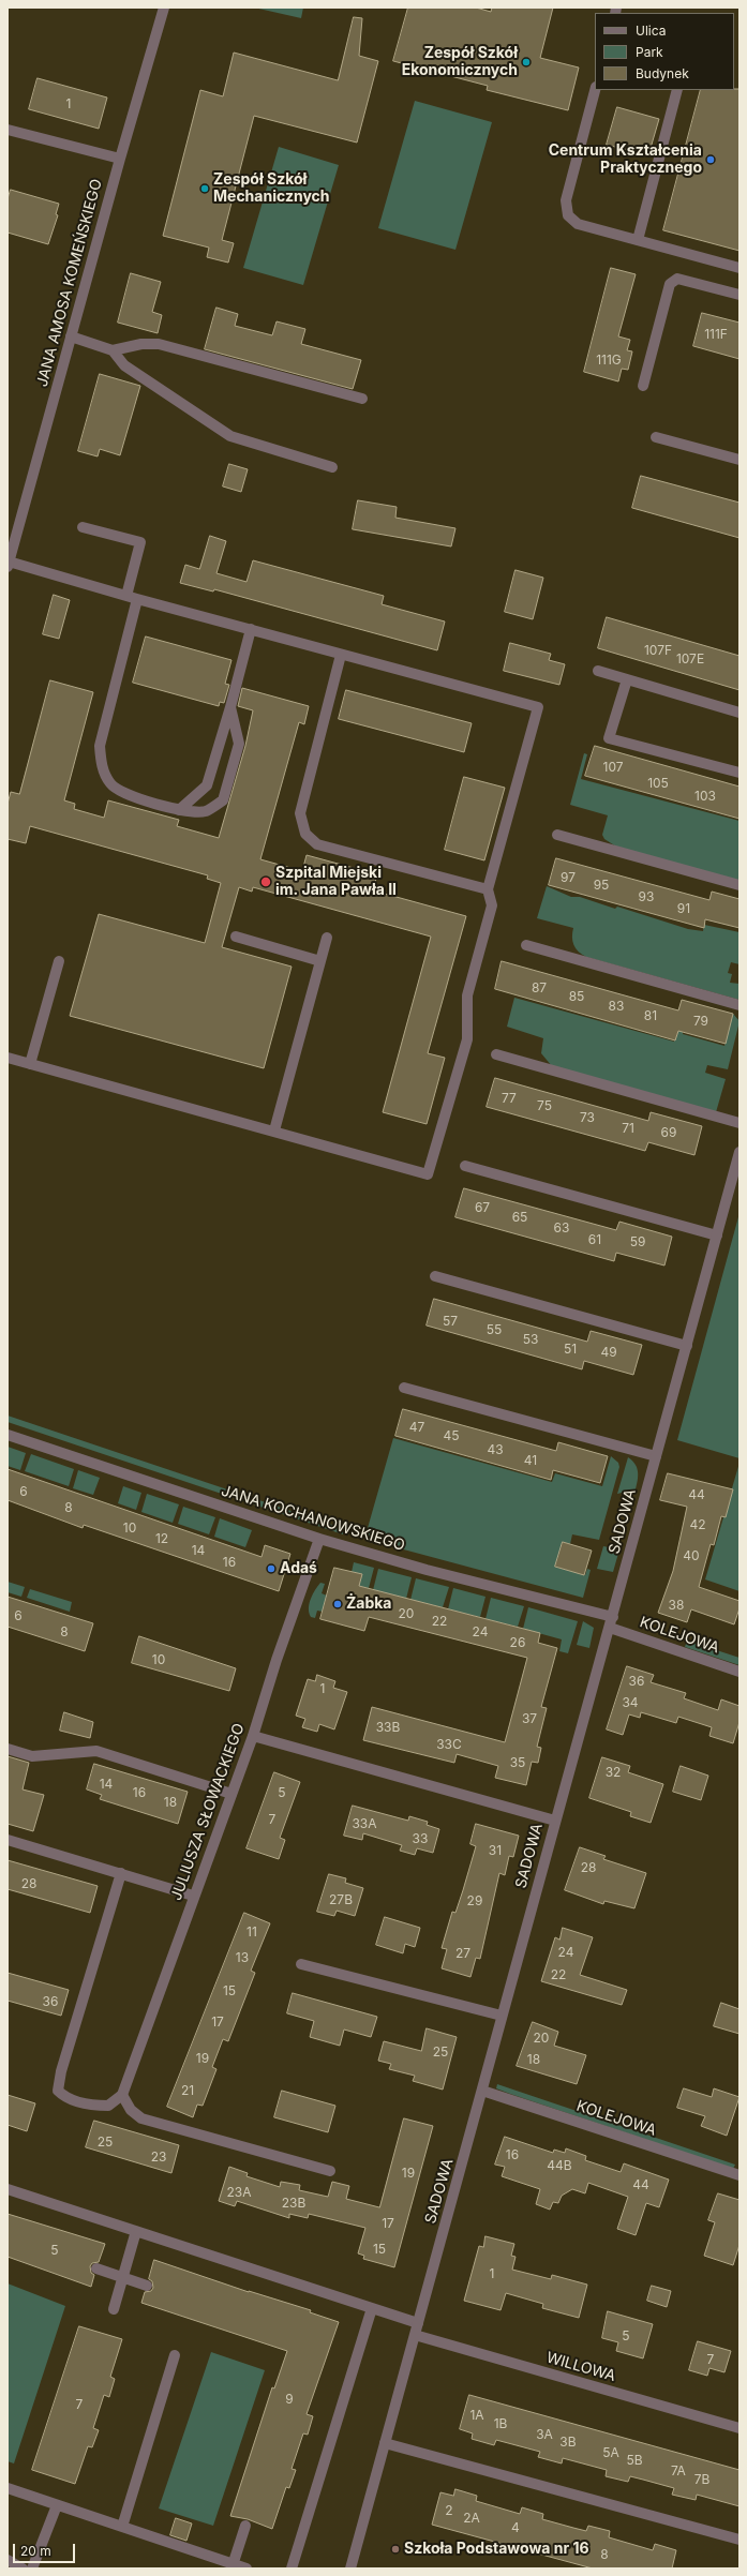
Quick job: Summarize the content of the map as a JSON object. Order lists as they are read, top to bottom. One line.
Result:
{"streets":{"street":["JANA AMOSA KOMEŃSKIEGO","JANA KOCHANOWSKIEGO","SADOWA","KOLEJOWA","JULIUSZA SŁOWACKIEGO","WILLOWA"]},"crossings":[["JANA KOCHANOWSKIEGO","SADOWA"],["JANA KOCHANOWSKIEGO","KOLEJOWA"],["JANA KOCHANOWSKIEGO","JULIUSZA SŁOWACKIEGO"],["SADOWA","KOLEJOWA"],["SADOWA","WILLOWA"]],"places":["Zespół Szkół Ekonomicznych","Centrum Kształcenia Praktycznego","Zespół Szkół Mechanicznych","Szpital Miejski im. Jana Pawła II","Adaś","Żabka","Szkoła Podstawowa nr 16"],"house_numbers":["1","111F","111G","107F","107E","107","105","103","97","95","93","91","87","85","83","81","79","77","75","73","71","69","67","65","63","61","59","57","55","53","51","49","47","45","43","41","6","44","8","42","10","12","14","40","16","38","20","6","22","8","24","26","10","36","1","34","37","33B","33C","35","32","14","16","5","18","7","33A","33","31","28","28","27B","29","11","24","27","13","22","15","36","17","20","25","19","18","21","25","16","23","44B","19","44","23A","23B","17","15","5","1","5","7","9","7","1A","1B","3A","3B","5A","5B","7A","7B","2","2A","4","8"],"legend":["Ulica","Park","Budynek"],"scale_bar":"20 m"}
